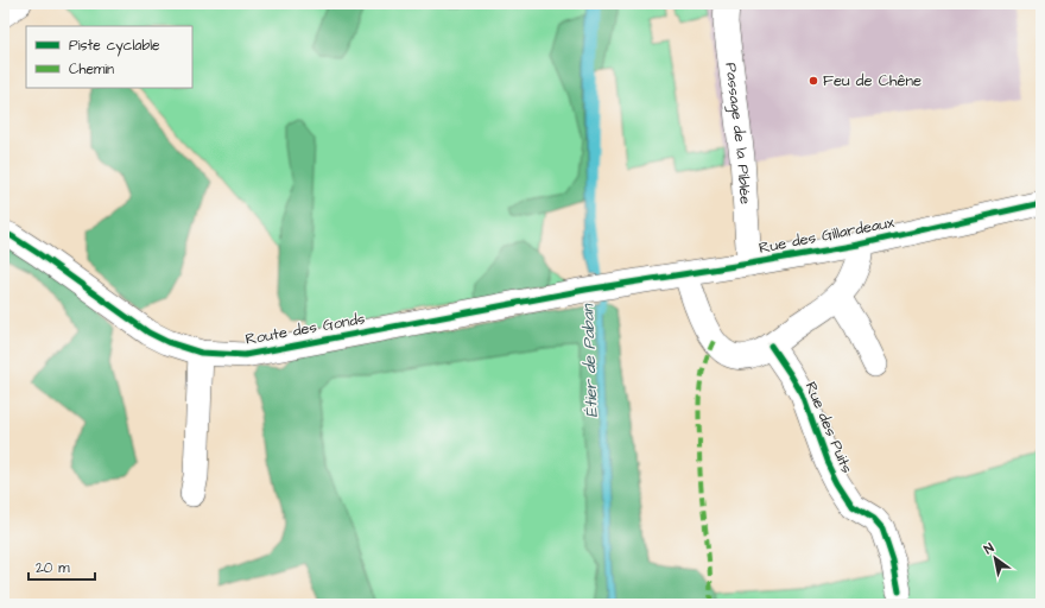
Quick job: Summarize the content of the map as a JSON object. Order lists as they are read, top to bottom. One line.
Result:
{"streets":{"street":["Passage de la Piblée","Rue des Gillardeaux","Route des Gonds","Rue des Puits"]},"crossings":[["Passage de la Piblée","Rue des Gillardeaux"],["Rue des Gillardeaux","Route des Gonds"]],"water":["Étier de Paban"],"places":["Feu de Chêne"],"legend":["Piste cyclable","Chemin"],"scale_bar":"20 m","north":"top left"}
